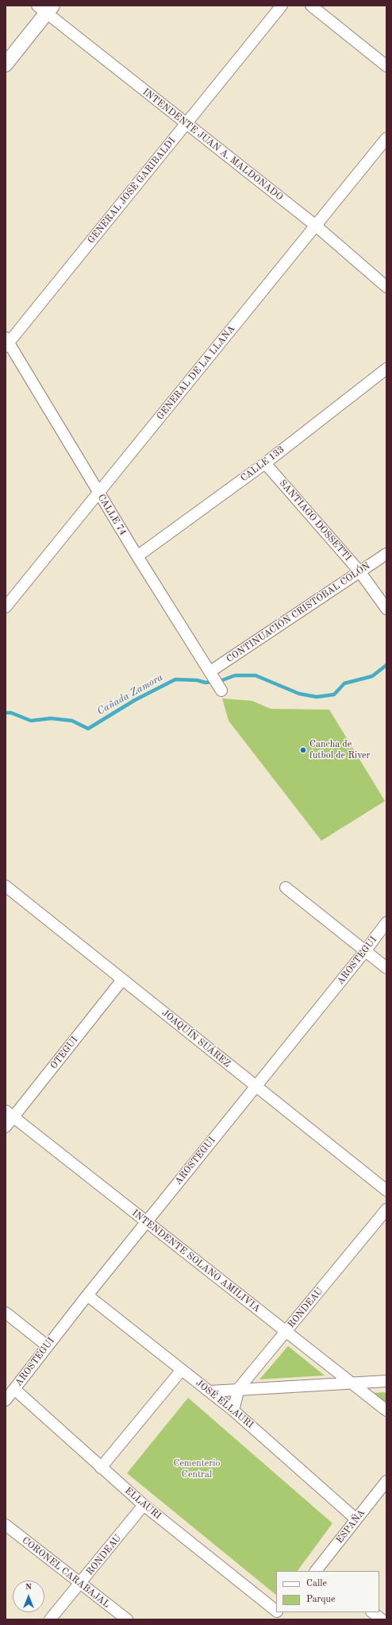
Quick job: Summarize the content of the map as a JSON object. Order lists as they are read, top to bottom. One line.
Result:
{"streets":{"street":["INTENDENTE JUAN A. MALDONADO","GENERAL JOSÉ GARIBALDI","GENERAL DE LA LLANA","CALLE 133","CALLE 74","SANTIAGO DOSSETTI","CONTINUACIÓN CRISTÓBAL COLÓN","AROSTEGUI","JOAQUÍN SUÁREZ","OTEGUI","INTENDENTE SOLANO AMILIVIA","RONDEAU","JOSÉ ELLAURI","ELLAURI","ESPAÑA","CORONEL CARABAJAL"]},"crossings":[["INTENDENTE JUAN A. MALDONADO","GENERAL JOSÉ GARIBALDI"],["INTENDENTE JUAN A. MALDONADO","GENERAL DE LA LLANA"],["GENERAL JOSÉ GARIBALDI","CALLE 74"],["GENERAL DE LA LLANA","CALLE 74"],["CALLE 133","CALLE 74"],["CALLE 133","SANTIAGO DOSSETTI"],["CALLE 74","CONTINUACIÓN CRISTÓBAL COLÓN"],["SANTIAGO DOSSETTI","CONTINUACIÓN CRISTÓBAL COLÓN"],["AROSTEGUI","JOAQUÍN SUÁREZ"],["AROSTEGUI","INTENDENTE SOLANO AMILIVIA"],["AROSTEGUI","JOSÉ ELLAURI"],["AROSTEGUI","ELLAURI"],["JOAQUÍN SUÁREZ","OTEGUI"],["OTEGUI","INTENDENTE SOLANO AMILIVIA"],["INTENDENTE SOLANO AMILIVIA","RONDEAU"],["RONDEAU","JOSÉ ELLAURI"],["RONDEAU","ELLAURI"],["RONDEAU","CORONEL CARABAJAL"],["JOSÉ ELLAURI","ESPAÑA"]],"water":["Cañada Zamora"],"parks":["Cementerio Central"],"places":["Cancha de futbol de River"],"legend":["Calle","Parque"],"north":"top"}
